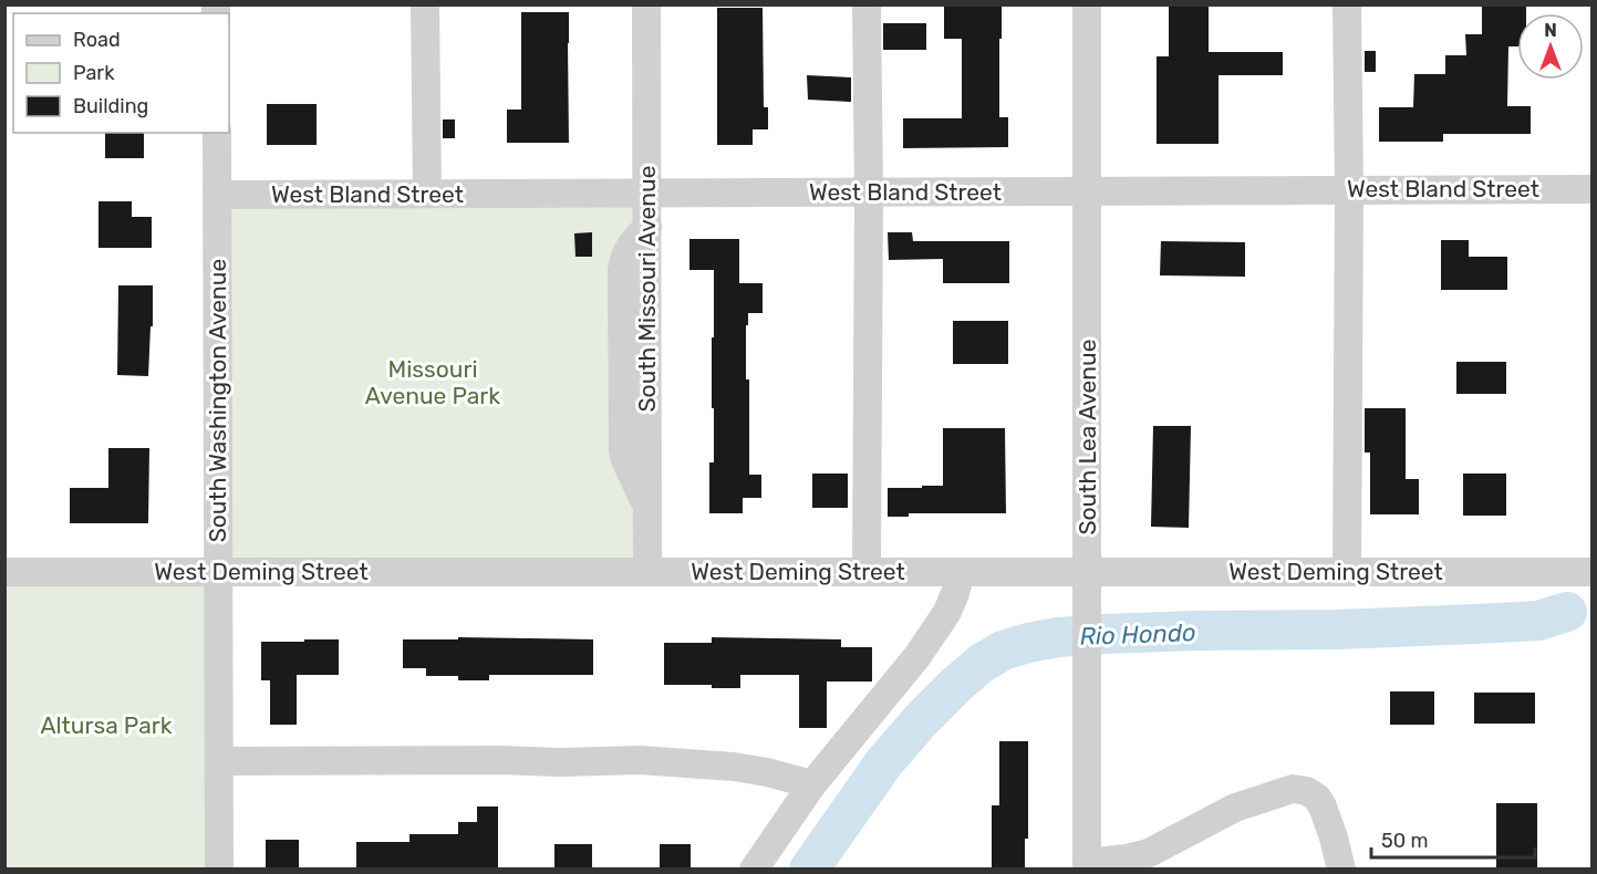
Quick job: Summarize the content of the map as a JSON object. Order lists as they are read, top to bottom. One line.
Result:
{"streets":{"street":["West Bland Street","South Missouri Avenue","South Washington Avenue","South Lea Avenue","West Deming Street"]},"crossings":[["West Bland Street","South Missouri Avenue"],["West Bland Street","South Washington Avenue"],["West Bland Street","South Lea Avenue"],["South Missouri Avenue","West Deming Street"],["South Washington Avenue","West Deming Street"],["South Lea Avenue","West Deming Street"]],"water":["Rio Hondo"],"parks":["Missouri Avenue Park","Altursa Park"],"legend":["Road","Park","Building"],"scale_bar":"50 m","north":"top"}
